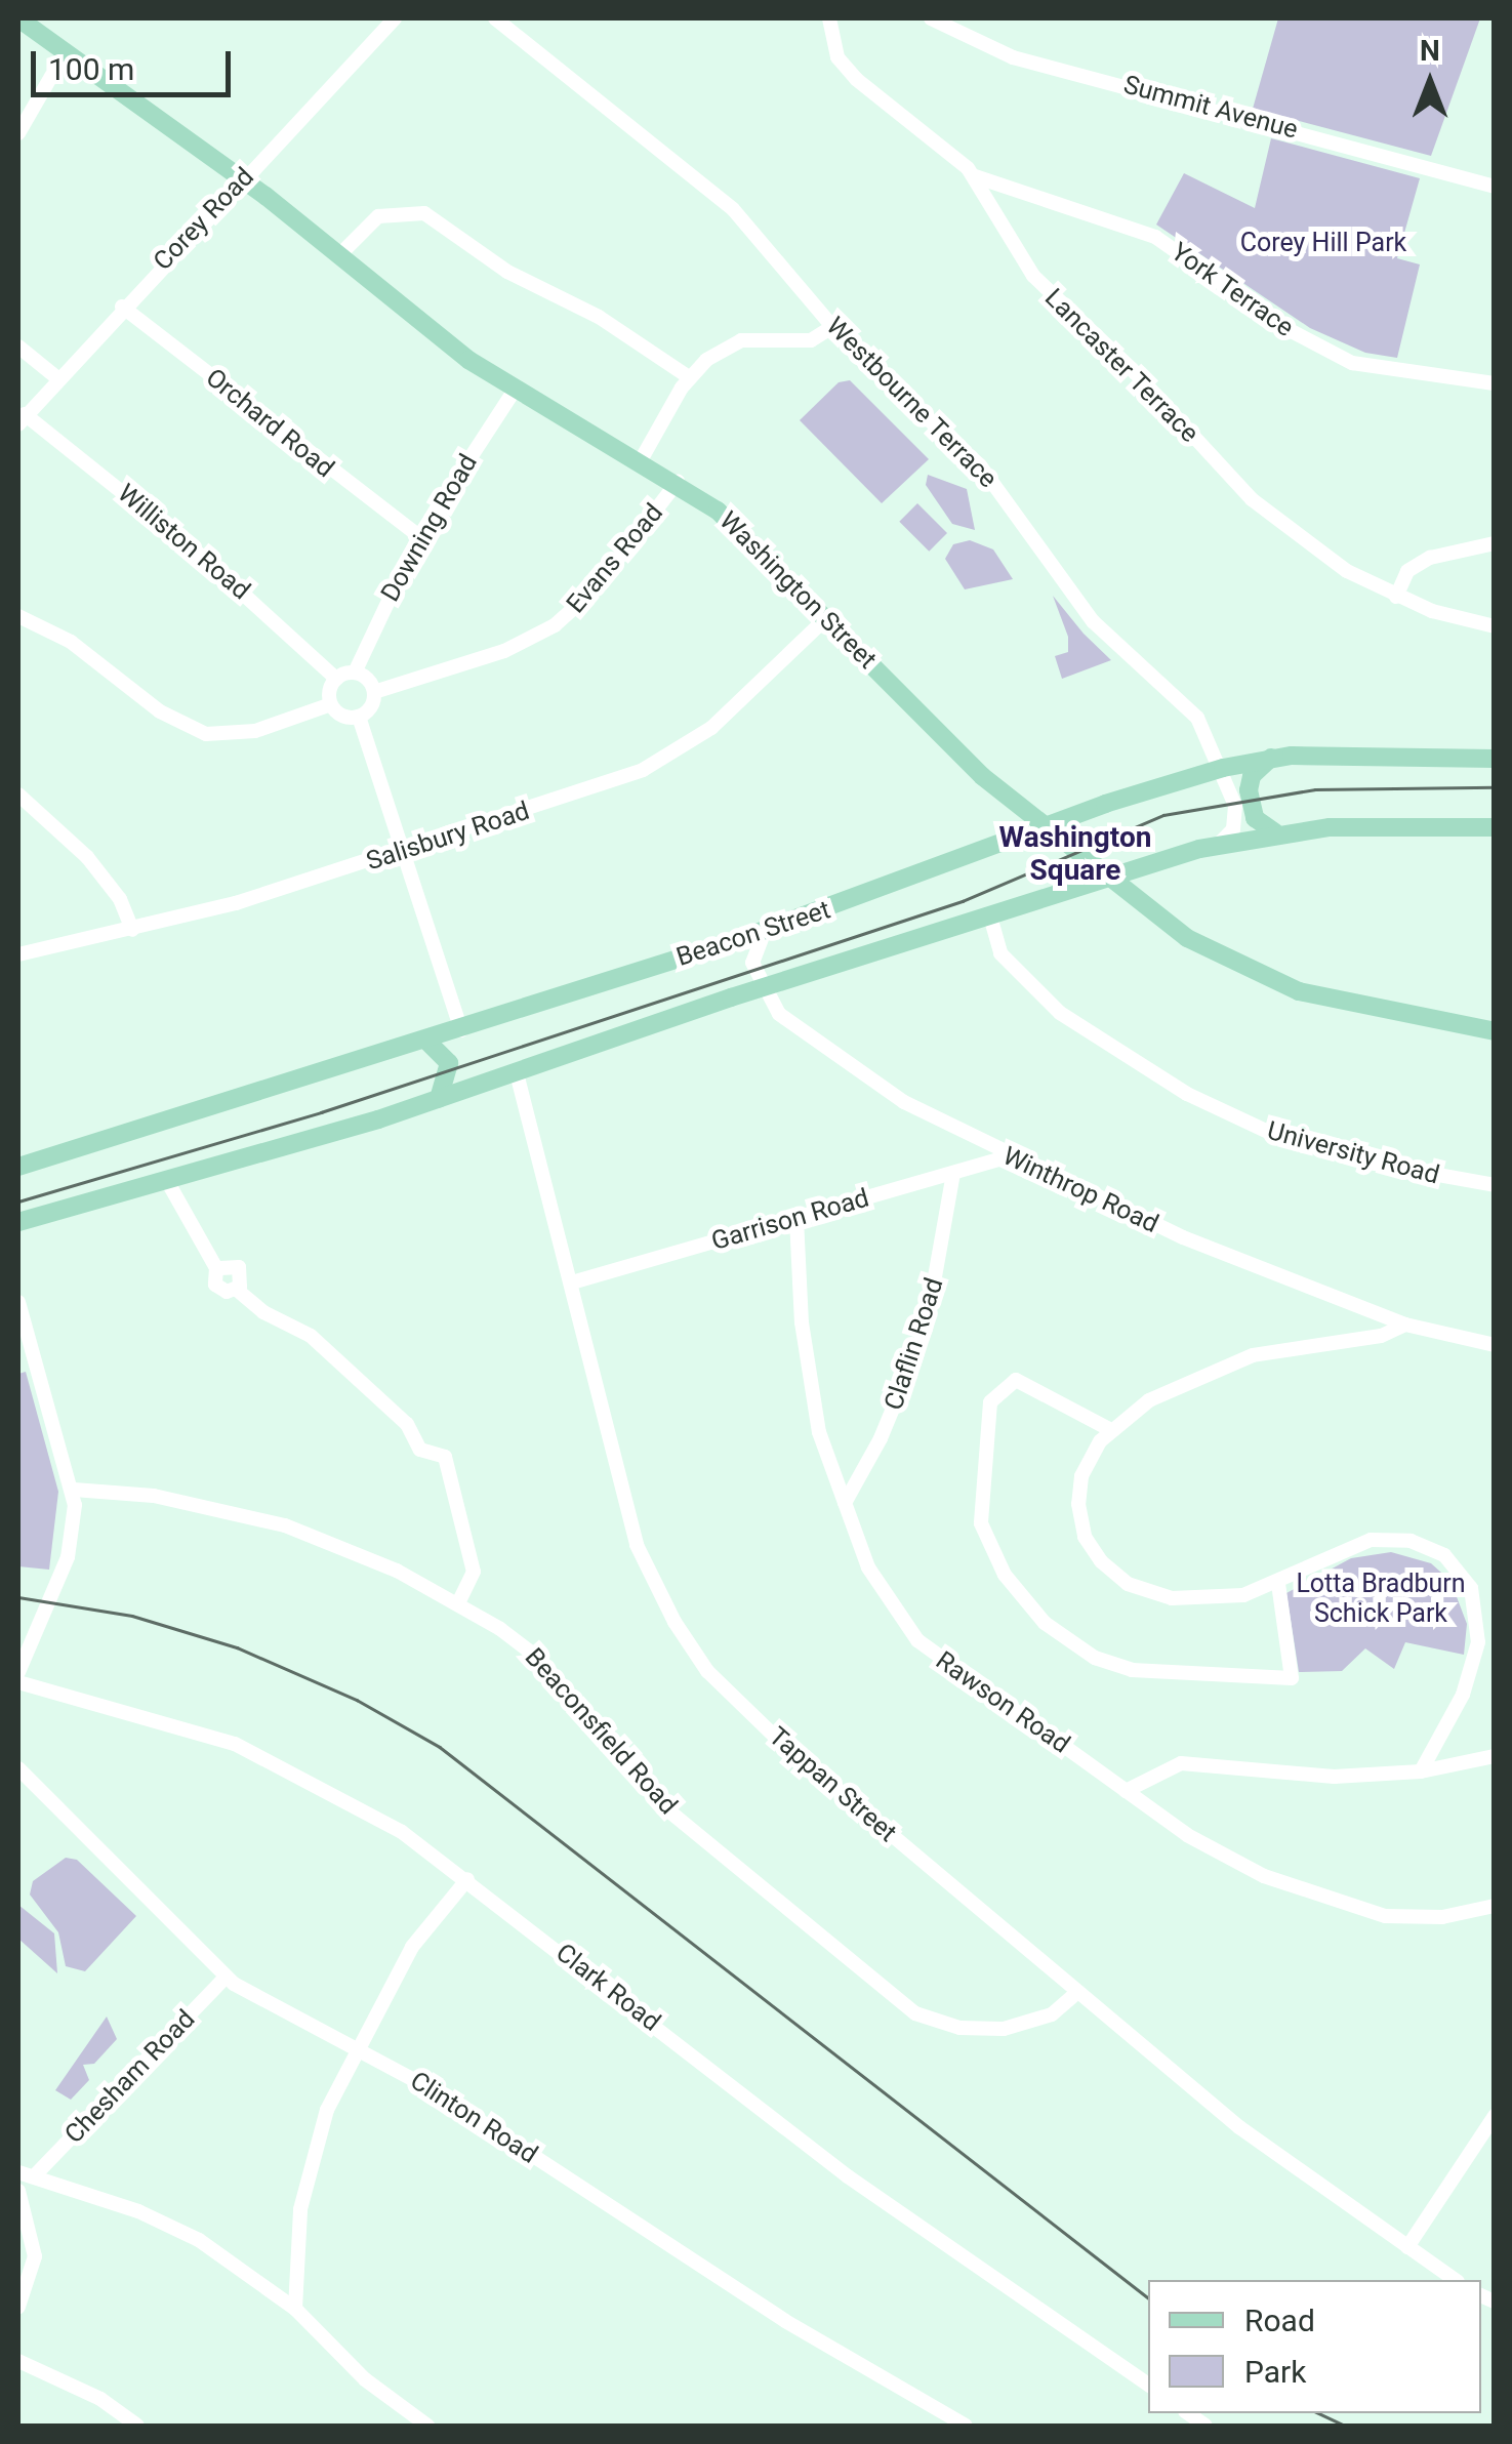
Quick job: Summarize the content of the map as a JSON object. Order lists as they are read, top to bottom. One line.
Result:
{"streets":{"main road":["Washington Street","Beacon Street"],"street":["Summit Avenue","Corey Road","York Terrace","Lancaster Terrace","Westbourne Terrace","Orchard Road","Downing Road","Williston Road","Evans Road","Salisbury Road","University Road","Winthrop Road","Garrison Road","Claflin Road","Rawson Road","Beaconsfield Road","Tappan Street","Clark Road","Chesham Road","Clinton Road"]},"crossings":[["Corey Road","Orchard Road"],["Corey Road","Williston Road"],["Corey Road","Washington Street"],["York Terrace","Lancaster Terrace"],["Westbourne Terrace","Beacon Street"],["Orchard Road","Downing Road"],["Downing Road","Williston Road"],["Downing Road","Evans Road"],["Downing Road","Washington Street"],["Williston Road","Evans Road"],["Evans Road","Washington Street"],["Washington Street","Salisbury Road"],["Washington Street","Beacon Street"],["Beacon Street","University Road"],["Beacon Street","Winthrop Road"],["Beacon Street","Tappan Street"],["Winthrop Road","Garrison Road"],["Garrison Road","Claflin Road"],["Garrison Road","Rawson Road"],["Garrison Road","Tappan Street"],["Claflin Road","Rawson Road"],["Beaconsfield Road","Tappan Street"],["Chesham Road","Clinton Road"]],"districts":["Washington Square"],"parks":["Corey Hill Park","Lotta Bradburn Schick Park"],"legend":["Road","Park"],"scale_bar":"100 m","north":"top"}
